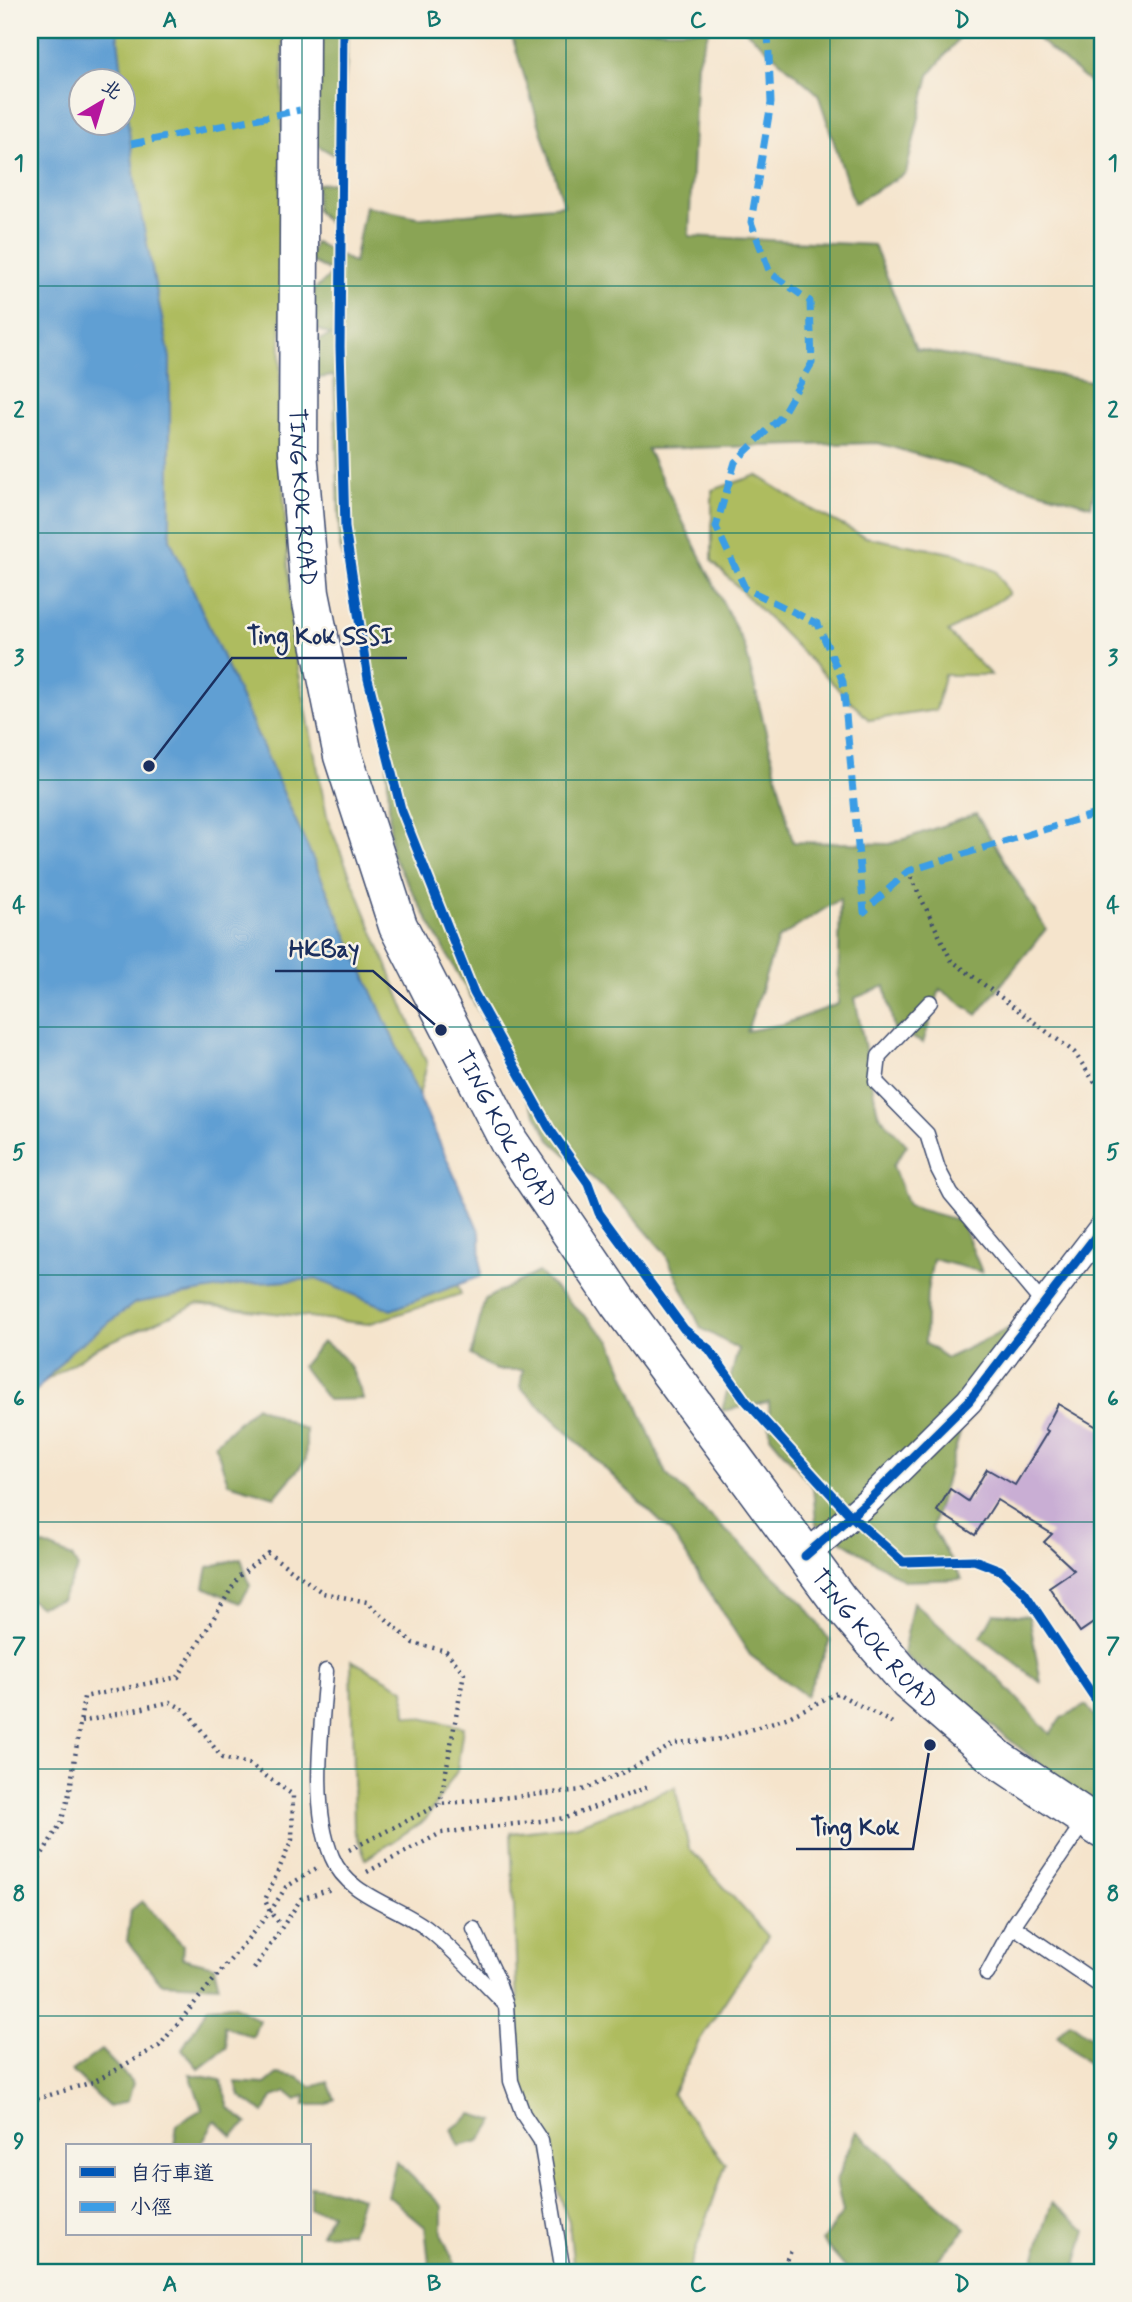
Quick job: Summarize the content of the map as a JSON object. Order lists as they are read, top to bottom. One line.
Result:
{"streets":{"main road":["TING KOK ROAD"]},"places":["Ting Kok SSSI","HKBay","Ting Kok"],"legend":["自行車道","小徑"],"north":"top right","grid":{"columns":["A","B","C","D"],"rows":["1","2","3","4","5","6","7","8","9"]}}
